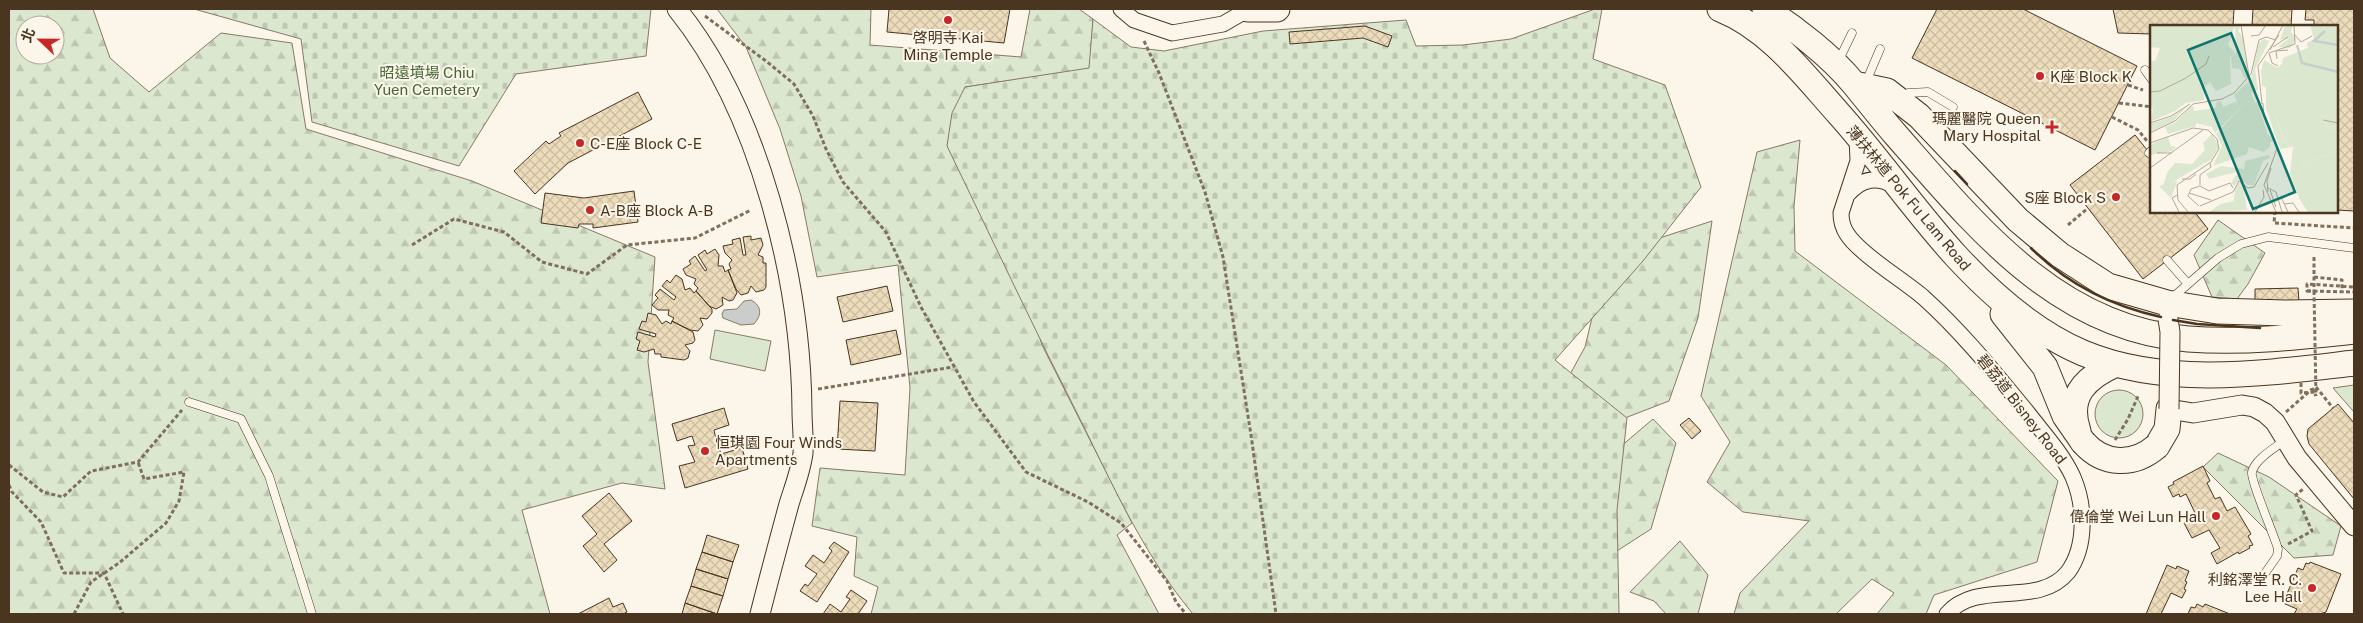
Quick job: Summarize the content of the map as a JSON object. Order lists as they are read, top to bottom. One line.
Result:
{"streets":{"main road":["薄扶林道 Pok Fu Lam Road"],"street":["碧荔道 Bisney Road"]},"crossings":[["薄扶林道 Pok Fu Lam Road","碧荔道 Bisney Road"]],"parks":["昭遠墳場 Chiu Yuen Cemetery"],"places":{"other":["啓明寺 Kai Ming Temple","K座 Block K","C-E座 Block C-E","S座 Block S","A-B座 Block A-B","恒琪園 Four Winds Apartments","偉倫堂 Wei Lun Hall","利銘澤堂 R. C. Lee Hall"],"health":["瑪麗醫院 Queen Mary Hospital"]},"north":"left"}
